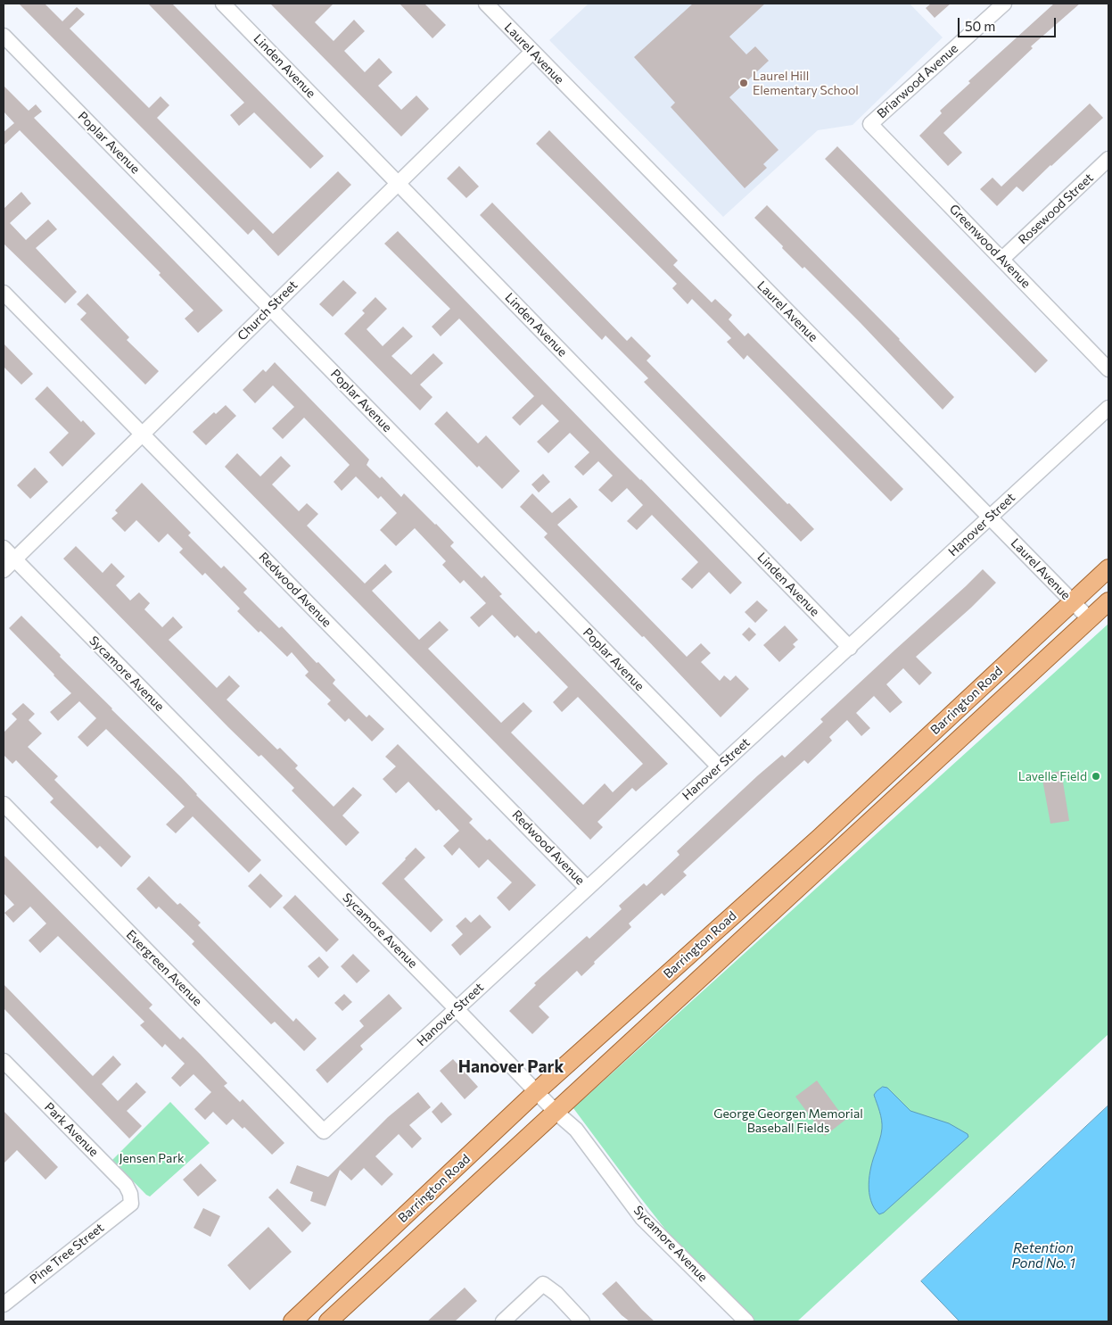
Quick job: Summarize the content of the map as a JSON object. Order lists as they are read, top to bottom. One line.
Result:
{"streets":{"main road":["Barrington Road"],"street":["Laurel Avenue","Linden Avenue","Briarwood Avenue","Poplar Avenue","Rosewood Street","Greenwood Avenue","Church Street","Hanover Street","Redwood Avenue","Sycamore Avenue","Evergreen Avenue","Park Avenue","Pine Tree Street"]},"crossings":[["Laurel Avenue","Church Street"],["Laurel Avenue","Hanover Street"],["Laurel Avenue","Barrington Road"],["Linden Avenue","Church Street"],["Linden Avenue","Hanover Street"],["Briarwood Avenue","Greenwood Avenue"],["Poplar Avenue","Church Street"],["Poplar Avenue","Hanover Street"],["Rosewood Street","Greenwood Avenue"],["Church Street","Redwood Avenue"],["Church Street","Sycamore Avenue"],["Hanover Street","Redwood Avenue"],["Hanover Street","Sycamore Avenue"],["Hanover Street","Evergreen Avenue"],["Sycamore Avenue","Barrington Road"],["Park Avenue","Pine Tree Street"]],"districts":["Hanover Park"],"water":["Retention Pond No. 1"],"parks":["George Georgen Memorial Baseball Fields","Jensen Park"],"places":["Laurel Hill Elementary School","Lavelle Field"],"scale_bar":"50 m"}
